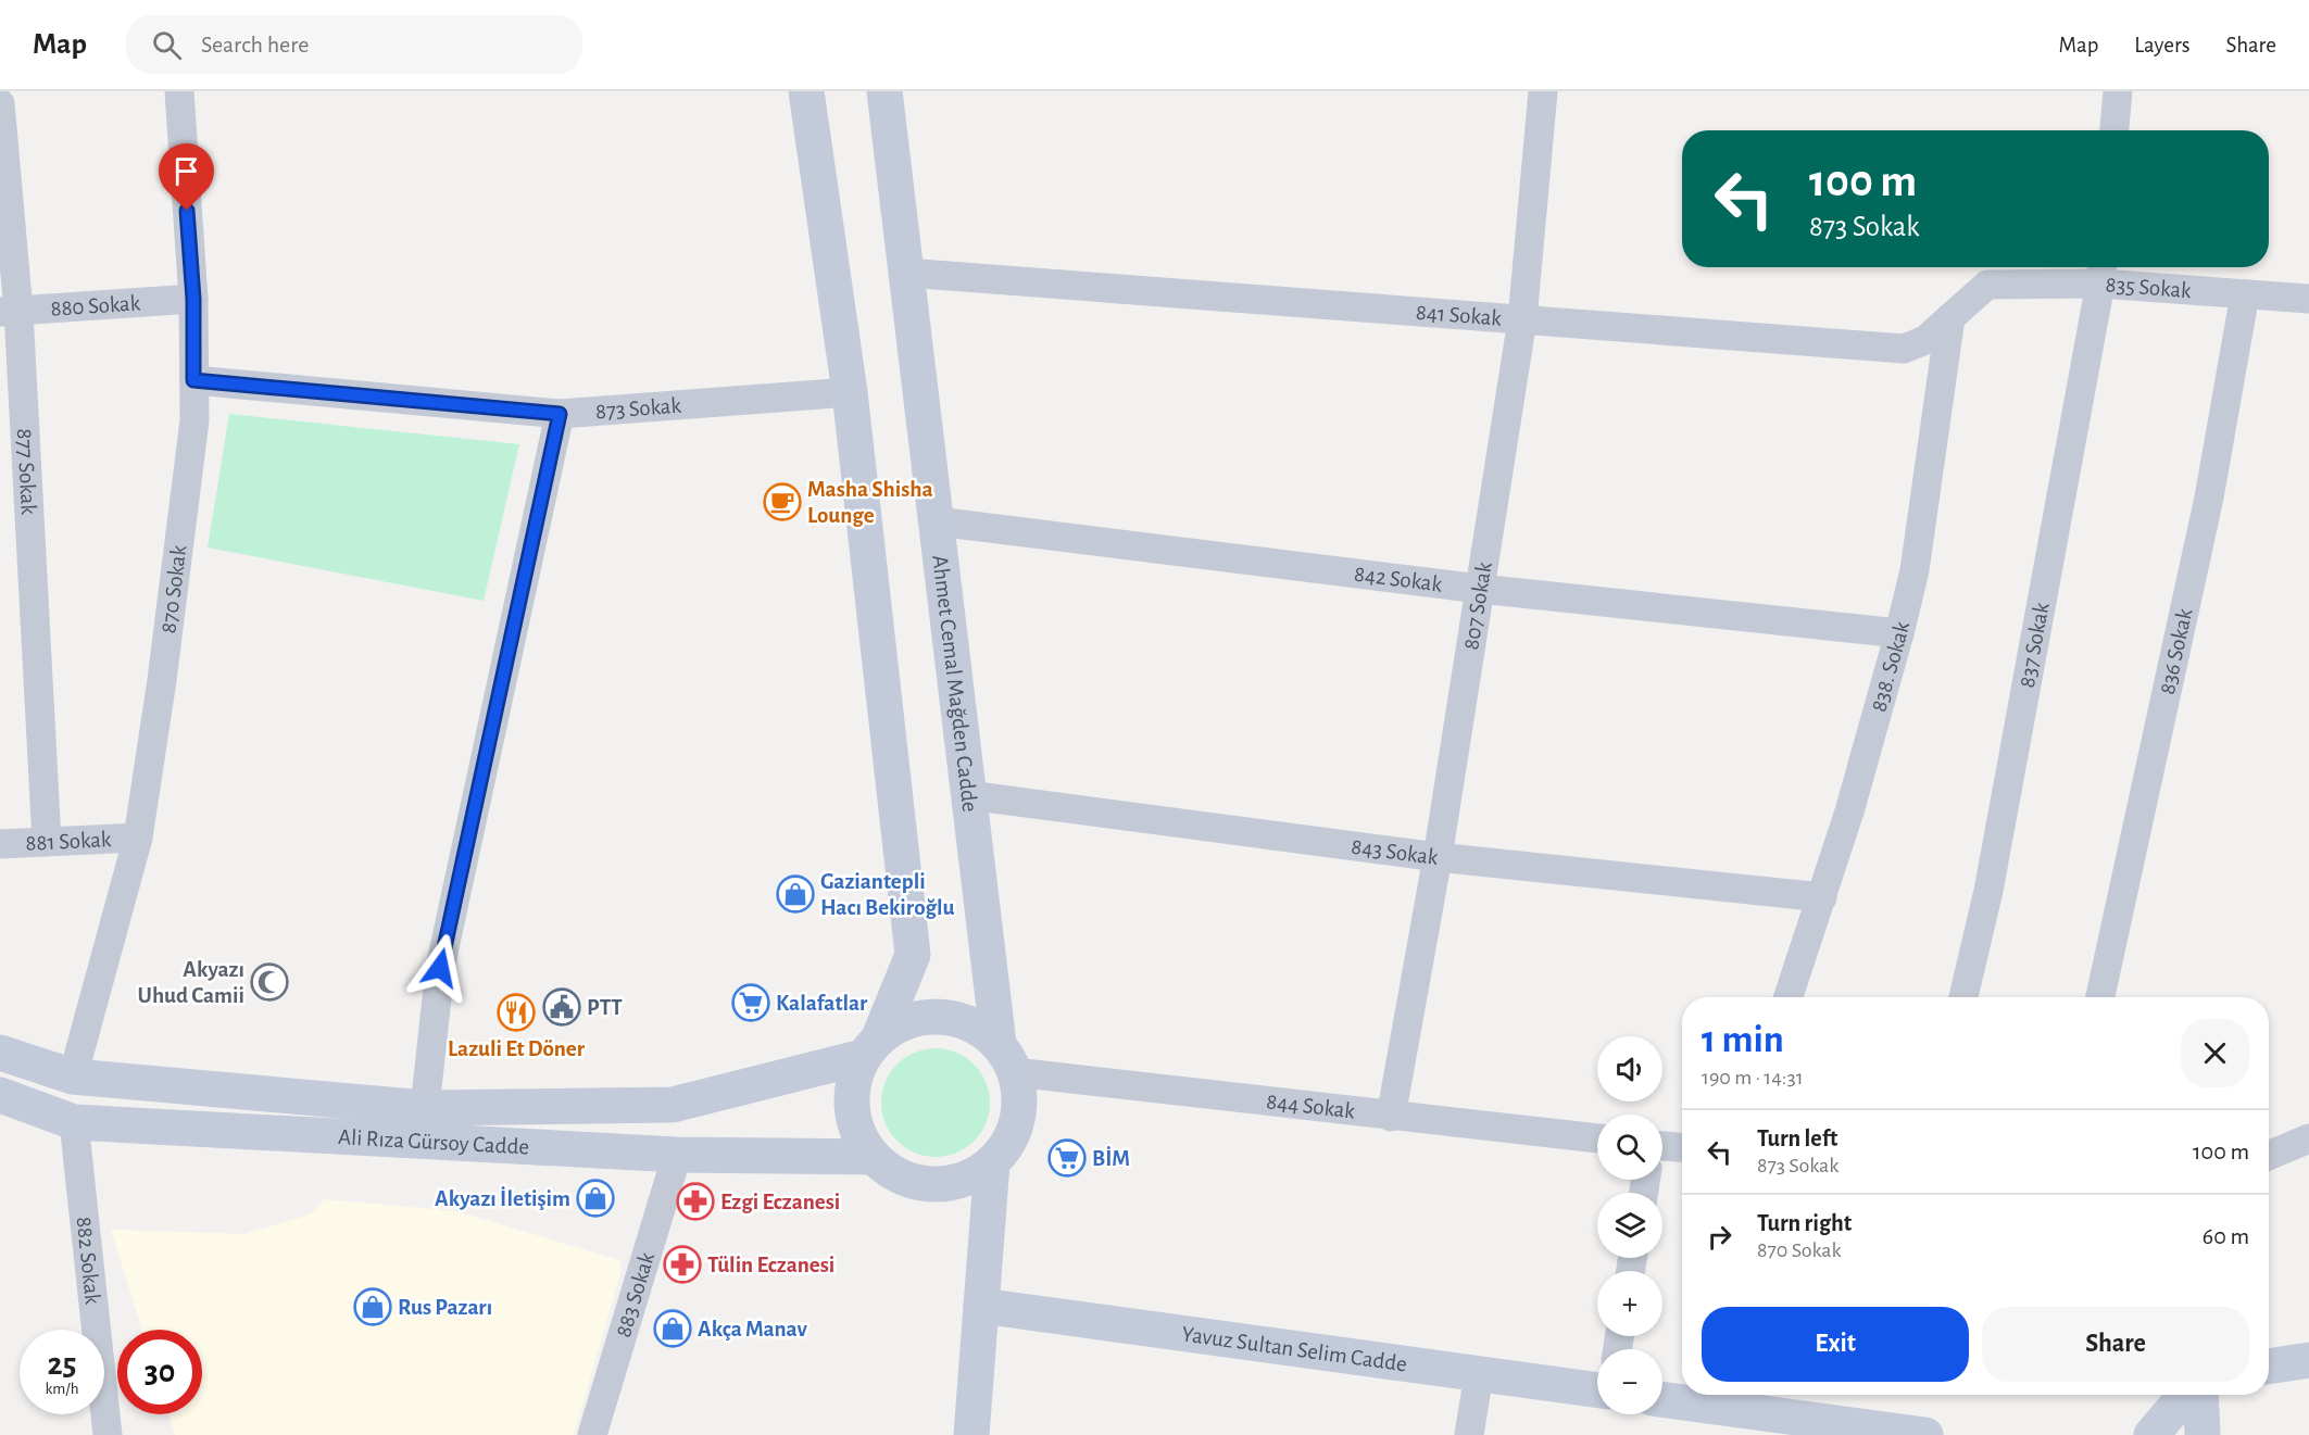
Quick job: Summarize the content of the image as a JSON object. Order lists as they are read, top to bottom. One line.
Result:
{"streets":{"main road":["Ahmet Cemal Mağden Cadde","Ali Rıza Gürsoy Cadde","Yavuz Sultan Selim Cadde"],"street":["835 Sokak","880 Sokak","841 Sokak","873 Sokak","877 Sokak","842 Sokak","870 Sokak","807 Sokak","837 Sokak","836 Sokak","838. Sokak","881 Sokak","843 Sokak","844 Sokak","882 Sokak","883 Sokak"]},"crossings":[["835 Sokak","841 Sokak"],["835 Sokak","837 Sokak"],["835 Sokak","836 Sokak"],["880 Sokak","877 Sokak"],["880 Sokak","870 Sokak"],["841 Sokak","807 Sokak"],["841 Sokak","838. Sokak"],["841 Sokak","Ahmet Cemal Mağden Cadde"],["873 Sokak","870 Sokak"],["877 Sokak","881 Sokak"],["842 Sokak","807 Sokak"],["842 Sokak","838. Sokak"],["842 Sokak","Ahmet Cemal Mağden Cadde"],["870 Sokak","881 Sokak"],["870 Sokak","Ali Rıza Gürsoy Cadde"],["807 Sokak","843 Sokak"],["807 Sokak","844 Sokak"],["838. Sokak","843 Sokak"],["Ahmet Cemal Mağden Cadde","843 Sokak"],["Ahmet Cemal Mağden Cadde","844 Sokak"],["Ahmet Cemal Mağden Cadde","Ali Rıza Gürsoy Cadde"],["844 Sokak","Ali Rıza Gürsoy Cadde"],["Ali Rıza Gürsoy Cadde","882 Sokak"],["Ali Rıza Gürsoy Cadde","883 Sokak"]],"places":{"cafe":["Masha Shisha Lounge"],"shop":["Gaziantepli Hacı Bekiroğlu","Akyazı İletişim","Rus Pazarı","Akça Manav"],"mosque":["Akyazı Uhud Camii"],"supermarket":["Kalafatlar","BİM"],"public building":["PTT"],"restaurant":["Lazuli Et Döner"],"pharmacy":["Ezgi Eczanesi","Tülin Eczanesi"]},"page":{"header":"Map","search":"Search here","nav":["Map","Layers","Share"],"turn":["100 m","873 Sokak"],"heading":["1 min","190 m · 14:31"],"map_buttons":["+","−"],"list":[{"name":"Turn left","note":"873 Sokak","value":"100 m"},{"name":"Turn right","note":"870 Sokak","value":"60 m"}],"buttons":["Exit","Share"],"speed":"25 km/h","limit":"30"}}
